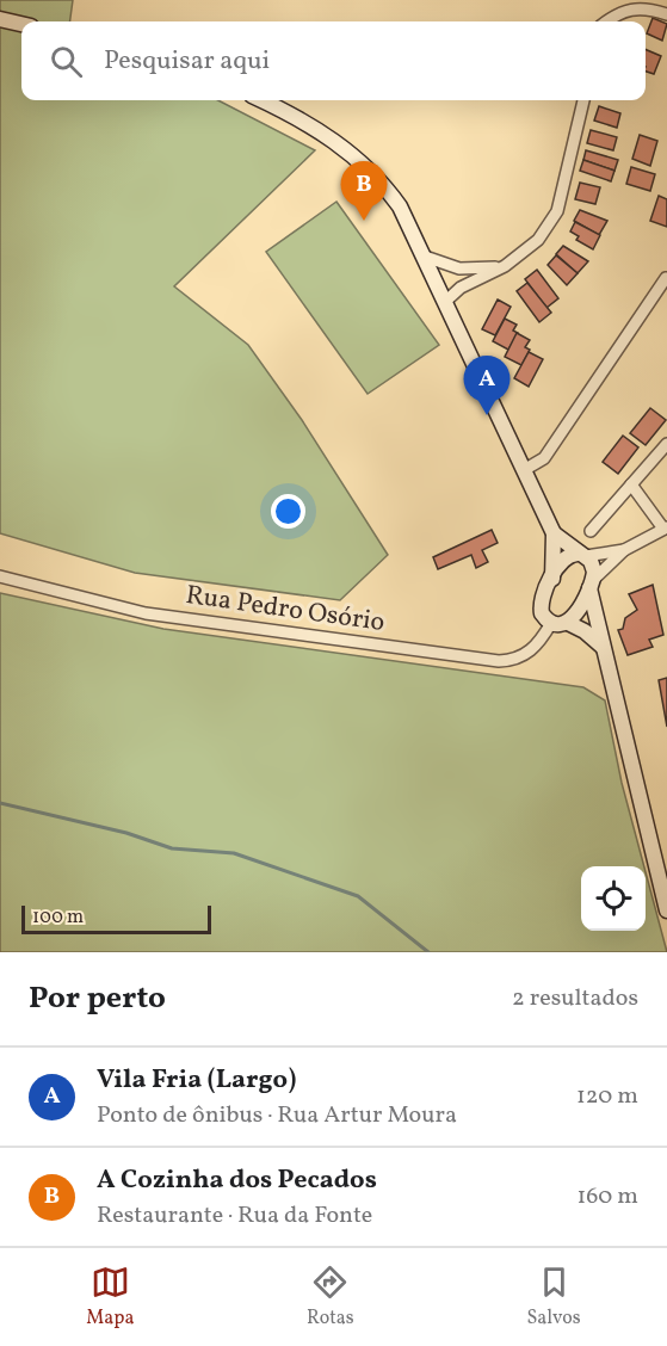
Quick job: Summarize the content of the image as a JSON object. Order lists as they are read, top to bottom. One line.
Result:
{"streets":{"street":["Rua Pedro Osório"]},"scale_bar":"100 m","page":{"search":"Pesquisar aqui","pins":["B","A"],"scale":"100 m","heading":["Por perto","2 resultados"],"list":[{"mark":"A","name":"Vila Fria (Largo)","note":"Ponto de ônibus · Rua Artur Moura","value":"120 m"},{"mark":"B","name":"A Cozinha dos Pecados","note":"Restaurante · Rua da Fonte","value":"160 m"}],"nav":["Mapa","Rotas","Salvos"]}}
